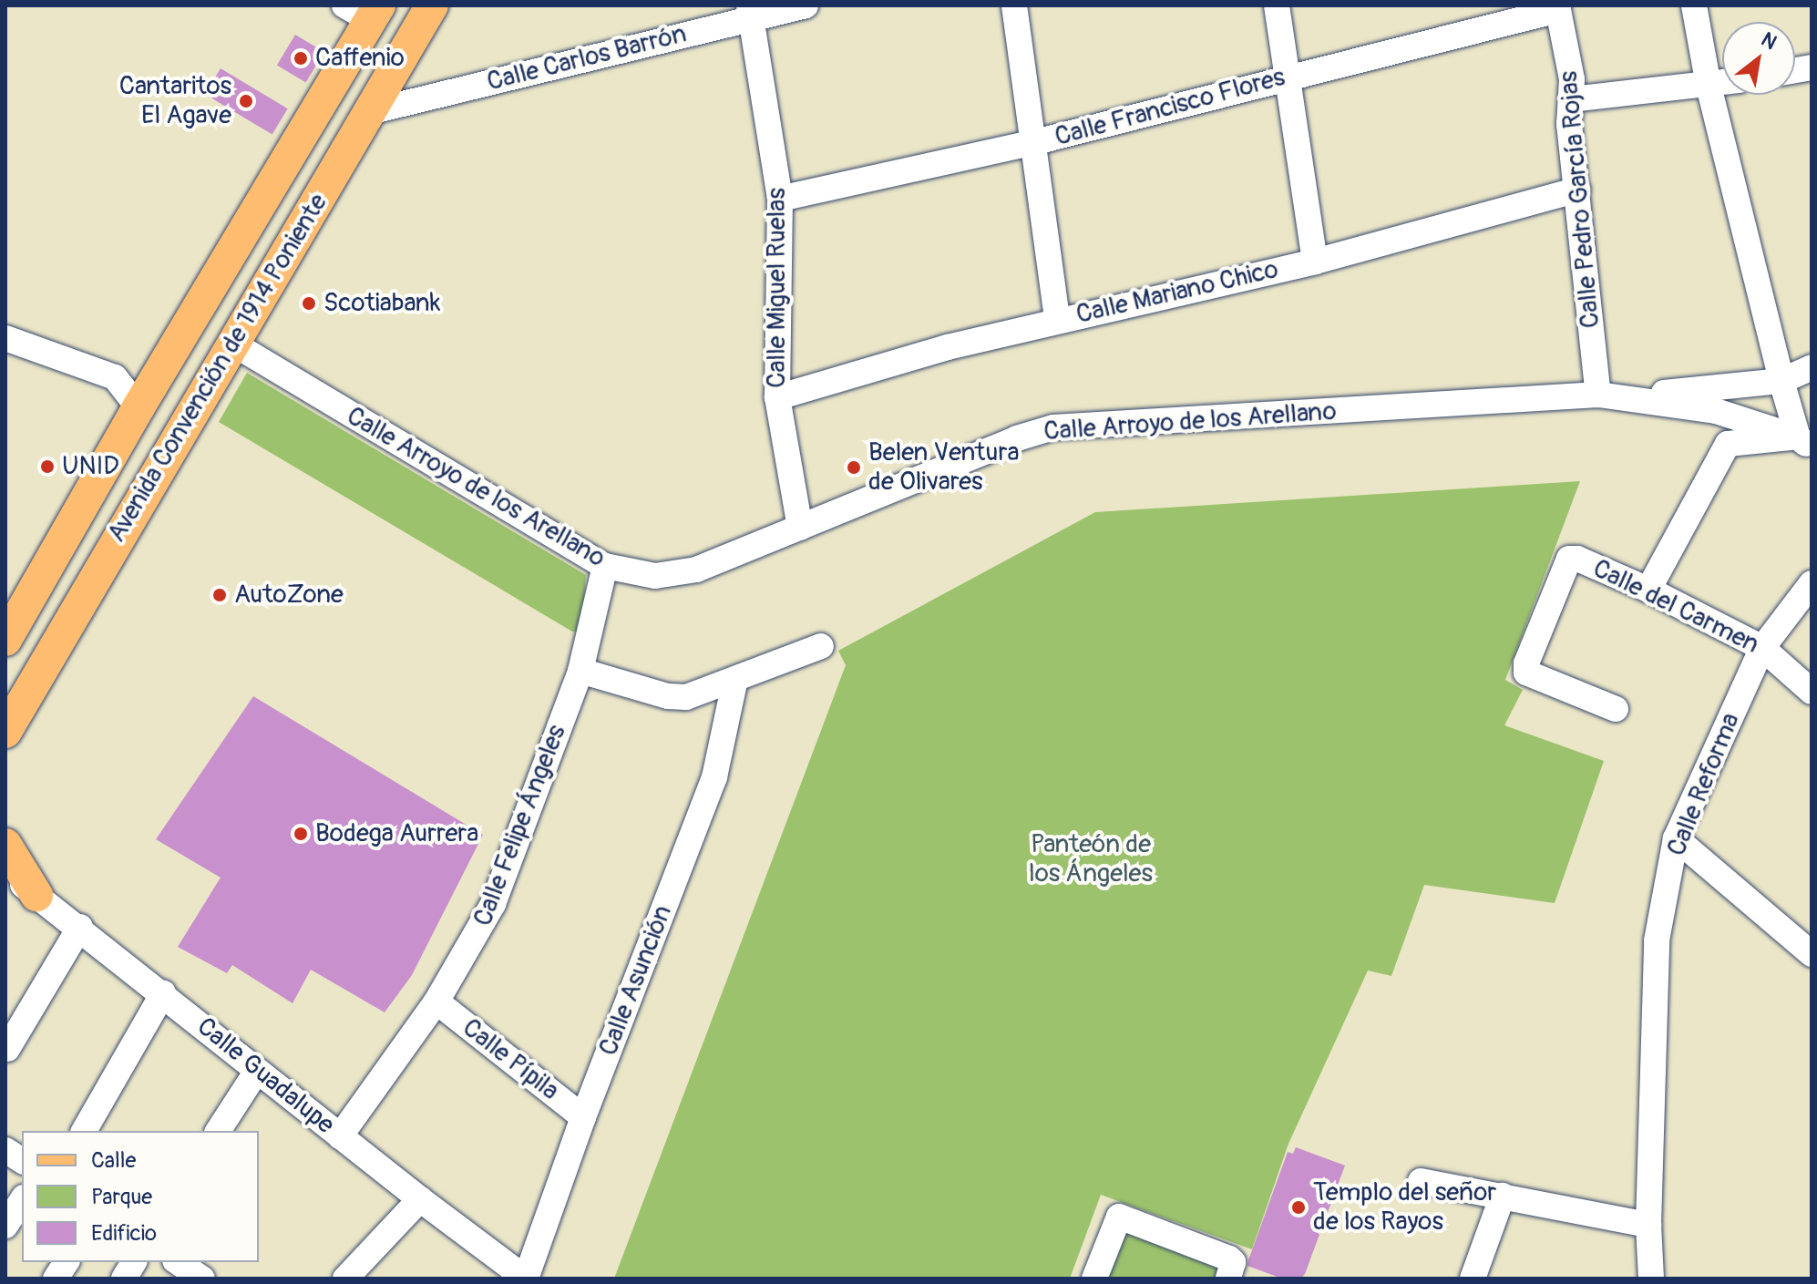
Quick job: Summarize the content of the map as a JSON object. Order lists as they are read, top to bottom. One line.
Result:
{"streets":{"main road":["Avenida Convención de 1914 Poniente"],"street":["Calle Carlos Barrón","Calle Francisco Flores","Calle Pedro García Rojas","Calle Miguel Ruelas","Calle Mariano Chico","Calle Arroyo de los Arellano","Calle del Carmen","Calle Reforma","Calle Felipe Ángeles","Calle Asunción","Calle Pípila","Calle Guadalupe"]},"crossings":[["Calle Carlos Barrón","Calle Miguel Ruelas"],["Calle Carlos Barrón","Avenida Convención de 1914 Poniente"],["Calle Francisco Flores","Calle Pedro García Rojas"],["Calle Francisco Flores","Calle Miguel Ruelas"],["Calle Pedro García Rojas","Calle Mariano Chico"],["Calle Pedro García Rojas","Calle Arroyo de los Arellano"],["Calle Miguel Ruelas","Calle Mariano Chico"],["Calle Miguel Ruelas","Calle Arroyo de los Arellano"],["Avenida Convención de 1914 Poniente","Calle Arroyo de los Arellano"],["Calle Arroyo de los Arellano","Calle Felipe Ángeles"],["Calle del Carmen","Calle Reforma"],["Calle Felipe Ángeles","Calle Pípila"],["Calle Felipe Ángeles","Calle Guadalupe"],["Calle Asunción","Calle Pípila"],["Calle Asunción","Calle Guadalupe"]],"parks":["Panteón de los Ángeles"],"places":["Caffenio","Cantaritos El Agave","Scotiabank","UNID","Belen Ventura de Olivares","AutoZone","Bodega Aurrera","Templo del señor de los Rayos"],"legend":["Calle","Parque","Edificio"],"north":"top right"}
